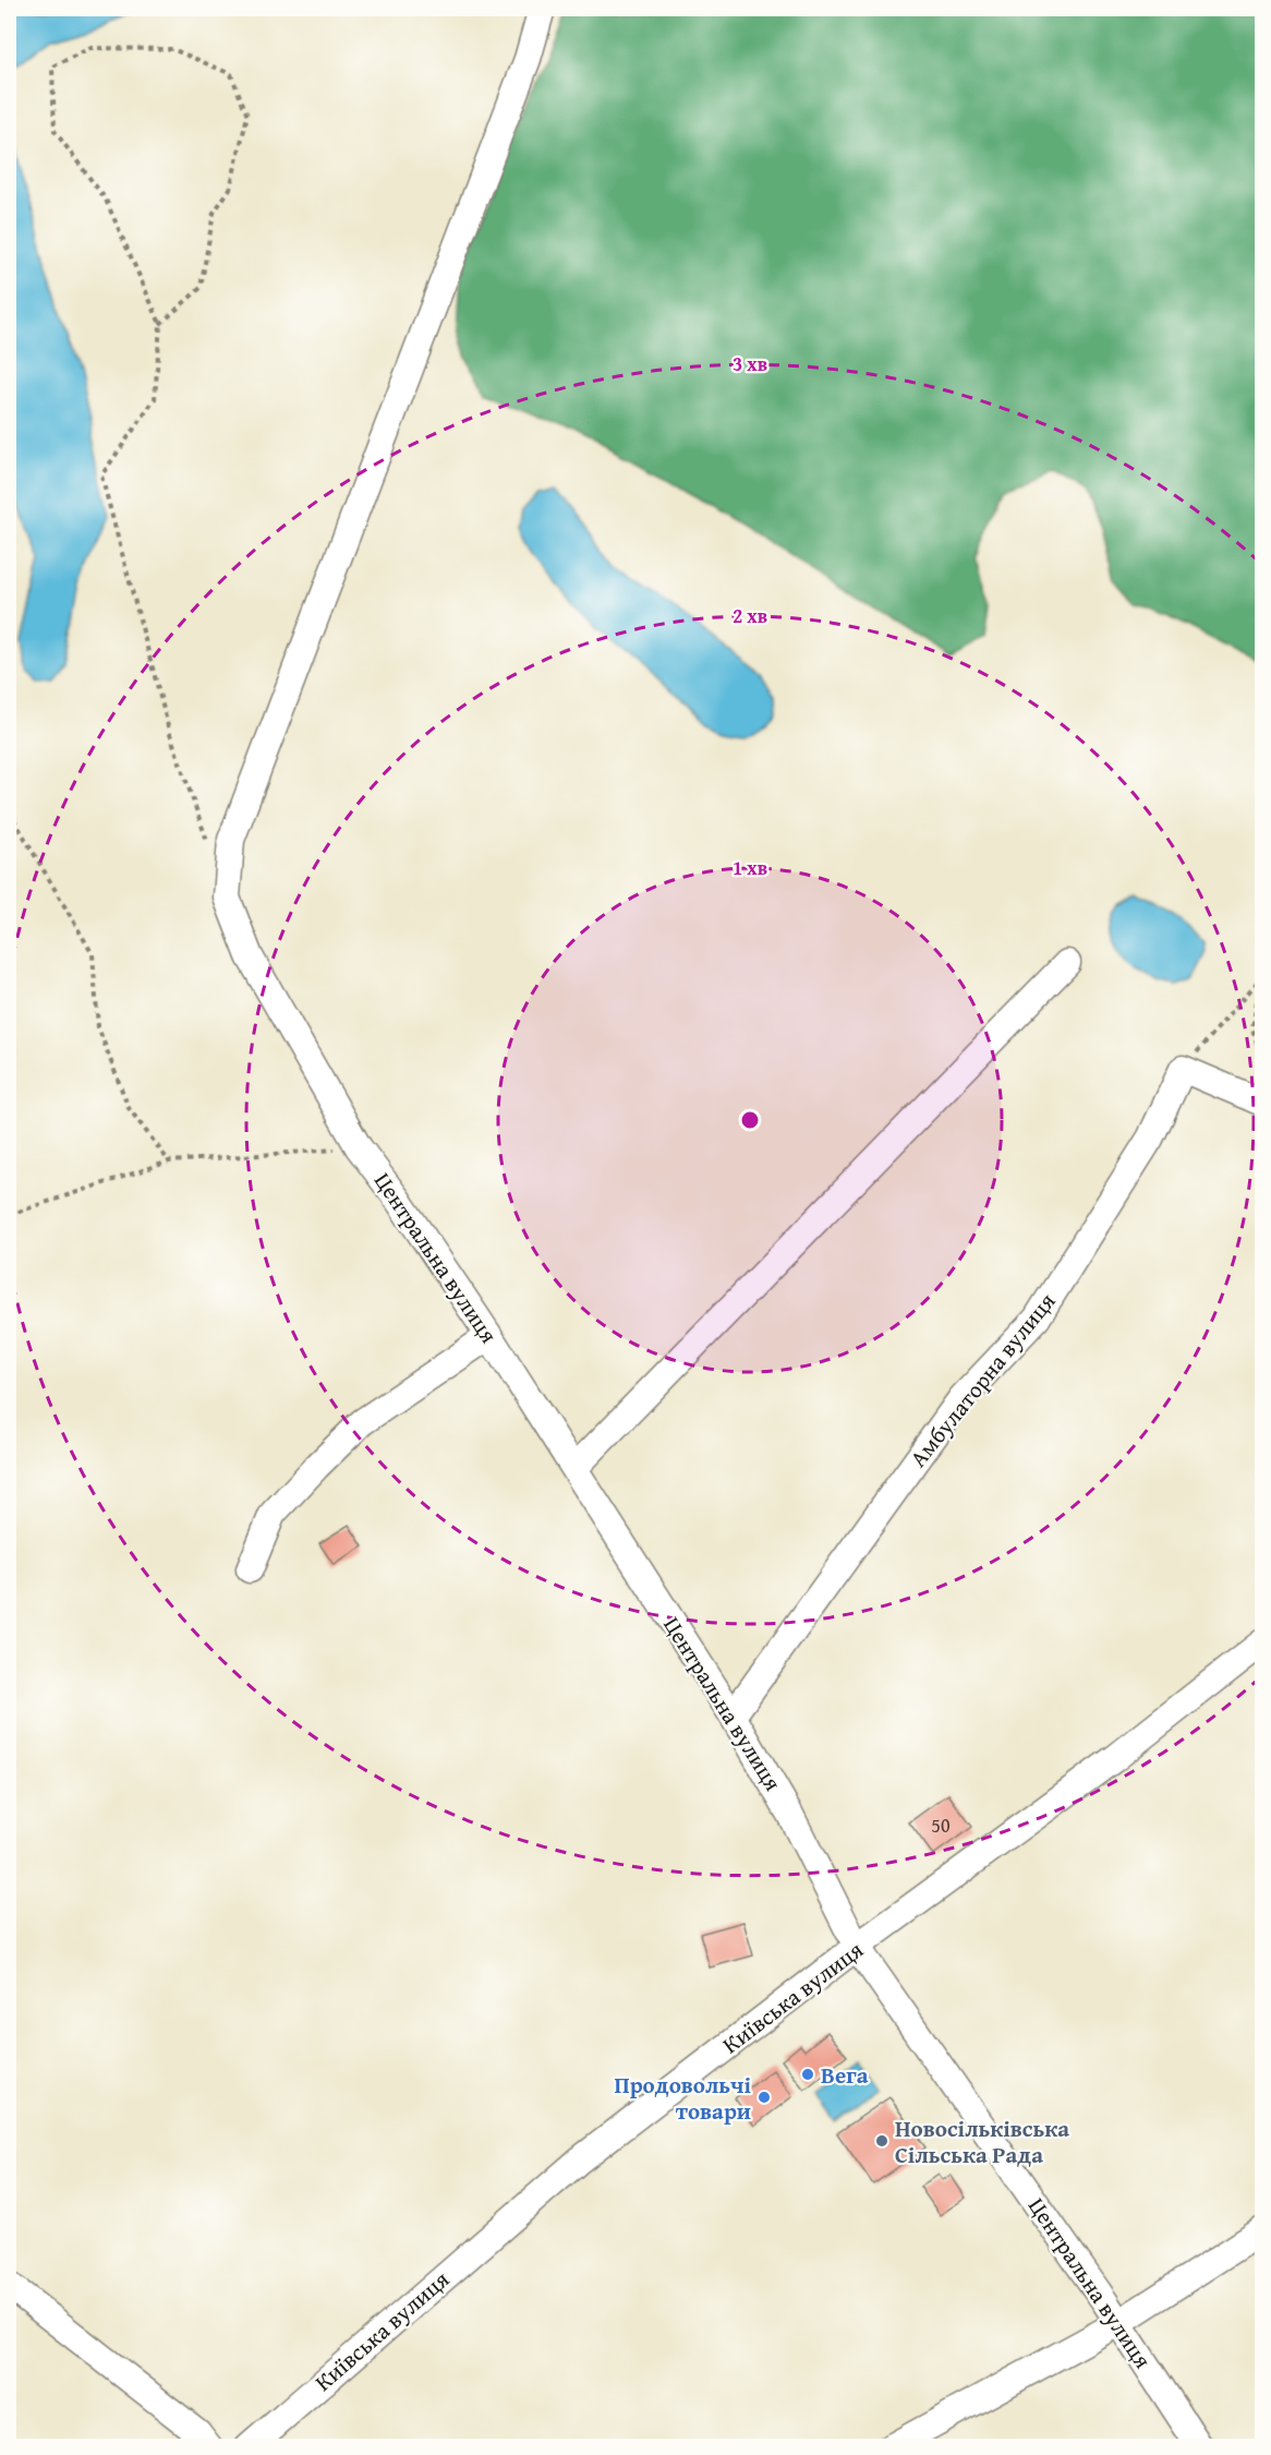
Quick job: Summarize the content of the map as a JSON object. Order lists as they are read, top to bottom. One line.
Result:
{"streets":{"street":["Центральна вулиця","Амбулаторна вулиця","Київська вулиця"]},"crossings":[["Центральна вулиця","Амбулаторна вулиця"],["Центральна вулиця","Київська вулиця"]],"places":["Вега","Продовольчі товари","Новосільківська Сільська Рада"],"house_numbers":["50"],"rings":["3 хв","2 хв","1 хв"]}
